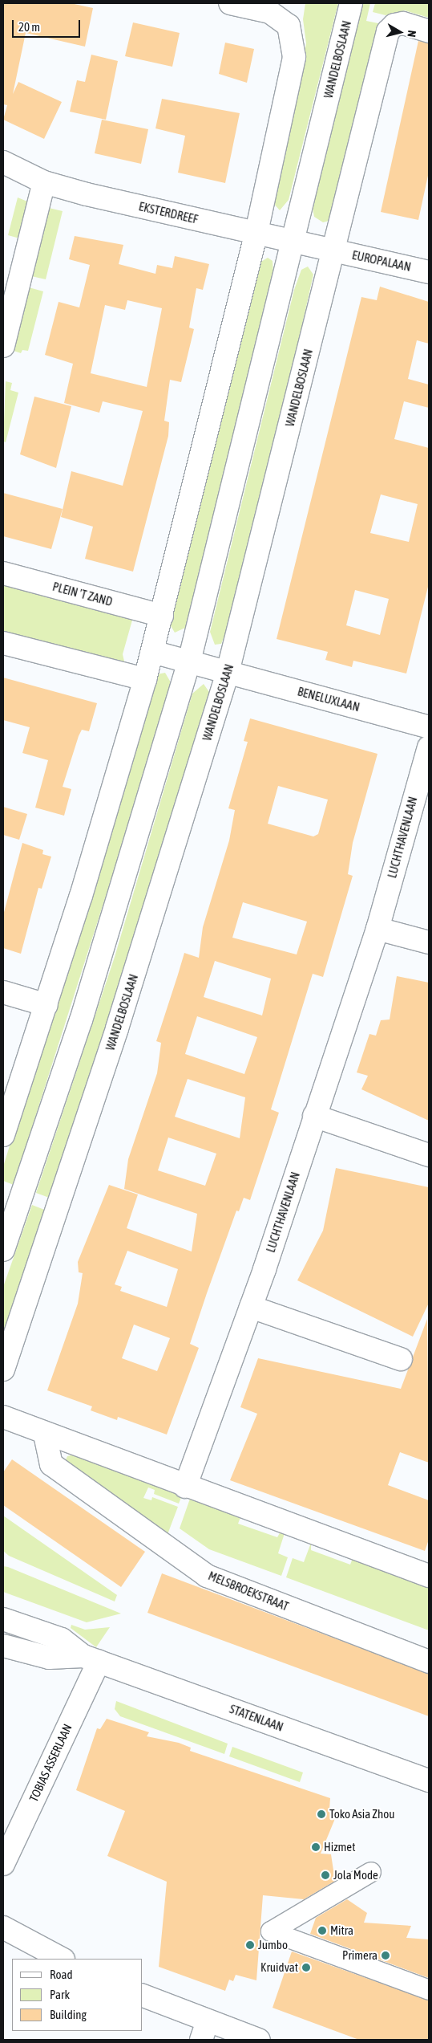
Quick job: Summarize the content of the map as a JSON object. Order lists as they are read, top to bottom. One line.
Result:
{"streets":{"street":["WANDELBOSLAAN","EKSTERDREEF","EUROPALAAN","PLEIN 'T ZAND","BENELUXLAAN","LUCHTHAVENLAAN","MELSBROEKSTRAAT","STATENLAAN","TOBIAS ASSERLAAN"]},"crossings":[["WANDELBOSLAAN","EKSTERDREEF"],["WANDELBOSLAAN","EUROPALAAN"],["WANDELBOSLAAN","BENELUXLAAN"],["STATENLAAN","TOBIAS ASSERLAAN"]],"places":["Toko Asia Zhou","Hizmet","Jola Mode","Mitra","Jumbo","Primera","Kruidvat"],"legend":["Road","Park","Building"],"scale_bar":"20 m","north":"right"}
